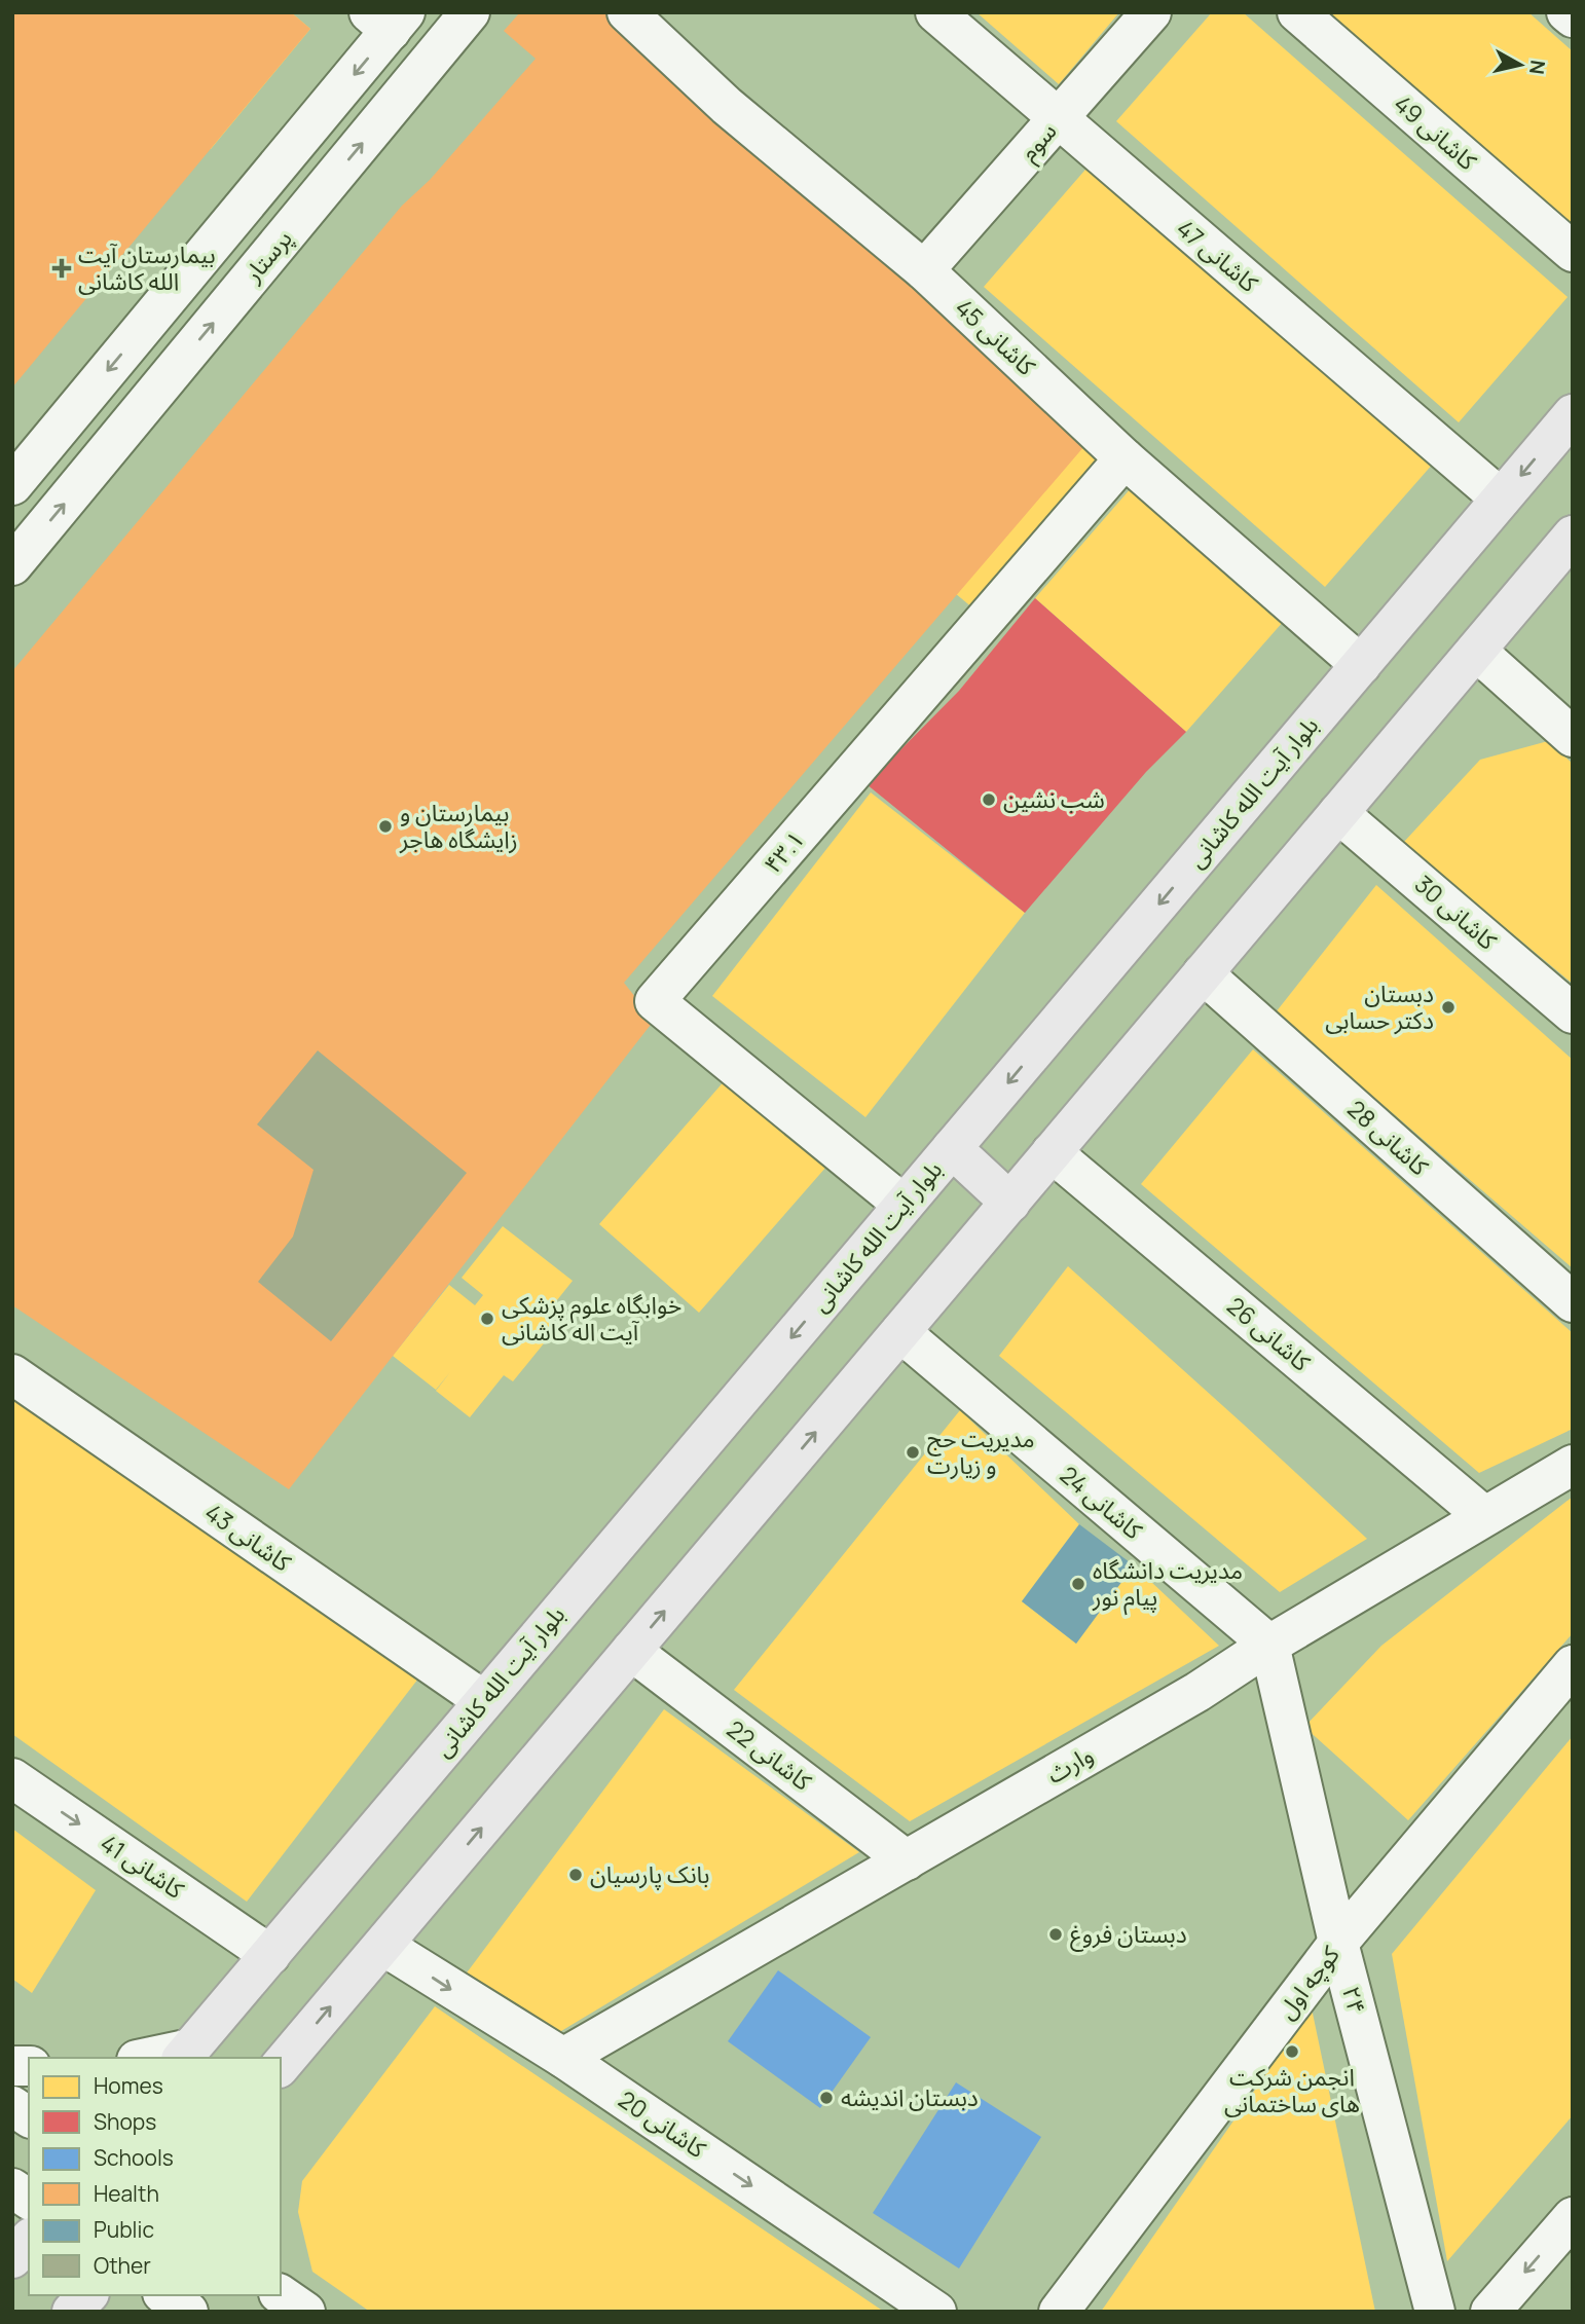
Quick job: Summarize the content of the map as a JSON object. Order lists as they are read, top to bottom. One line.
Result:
{"streets":{"main road":["بلوار آیت الله کاشانی"],"street":["کاشانی 49","سوم","پرستار","کاشانی 47","کاشانی 45","۴۳.۱","کاشانی 30","کاشانی 28","کاشانی 26","کاشانی 24","کاشانی 43","کاشانی 22","وارث","کاشانی 41","کوچه اول","۲۴","کاشانی 20"]},"crossings":[["سوم","کاشانی 47"],["سوم","کاشانی 45"],["کاشانی 47","بلوار آیت الله کاشانی"],["کاشانی 45","بلوار آیت الله کاشانی"],["کاشانی 45","۴۳.۱"],["بلوار آیت الله کاشانی","۴۳.۱"],["بلوار آیت الله کاشانی","کاشانی 43"],["بلوار آیت الله کاشانی","کاشانی 41"],["کاشانی 26","وارث"],["کاشانی 24","وارث"],["کاشانی 24","۲۴"],["کاشانی 22","وارث"],["وارث","۲۴"],["وارث","کاشانی 20"],["کوچه اول","۲۴"]],"one_way":["کاشانی 41","کاشانی 20"],"places":{"health":["بیمارستان آیت الله کاشانی"],"other":["شب نشین","بیمارستان و زایشگاه هاجر","دبستان دکتر حسابی","خوابگاه علوم پزشکی آیت اله کاشانی","مدیریت حج و زیارت","مدیریت دانشگاه پیام نور","بانک پارسیان","دبستان فروغ","انجمن شرکت های ساختمانی","دبستان اندیشه"]},"legend":["Homes","Shops","Schools","Health","Public","Other"],"north":"right"}
